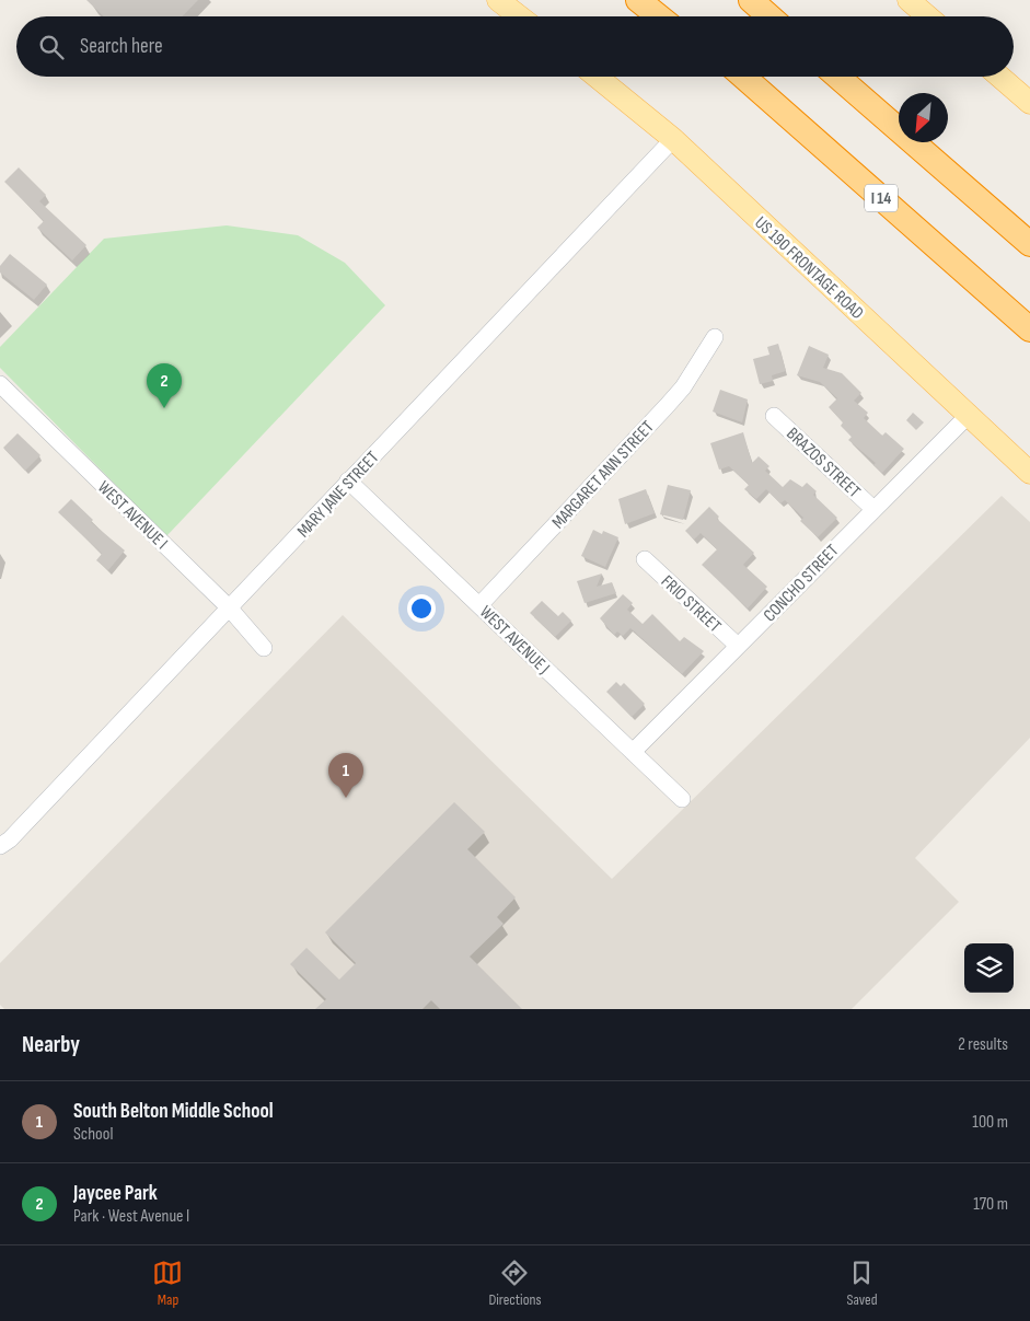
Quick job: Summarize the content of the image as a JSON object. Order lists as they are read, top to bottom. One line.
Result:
{"streets":{"highway":["I 14"],"main road":["US 190 FRONTAGE ROAD"],"street":["BRAZOS STREET","MARGARET ANN STREET","MARY JANE STREET","WEST AVENUE I","CONCHO STREET","FRIO STREET","WEST AVENUE J"]},"crossings":[["US 190 FRONTAGE ROAD","MARY JANE STREET"],["US 190 FRONTAGE ROAD","CONCHO STREET"],["BRAZOS STREET","CONCHO STREET"],["MARGARET ANN STREET","WEST AVENUE J"],["MARY JANE STREET","WEST AVENUE I"],["MARY JANE STREET","WEST AVENUE J"],["CONCHO STREET","FRIO STREET"],["CONCHO STREET","WEST AVENUE J"]],"north":"bottom left","page":{"search":"Search here","pins":["2","1"],"heading":["Nearby","2 results"],"list":[{"mark":"1","name":"South Belton Middle School","note":"School","value":"100 m"},{"mark":"2","name":"Jaycee Park","note":"Park · West Avenue I","value":"170 m"}],"nav":["Map","Directions","Saved"]}}
